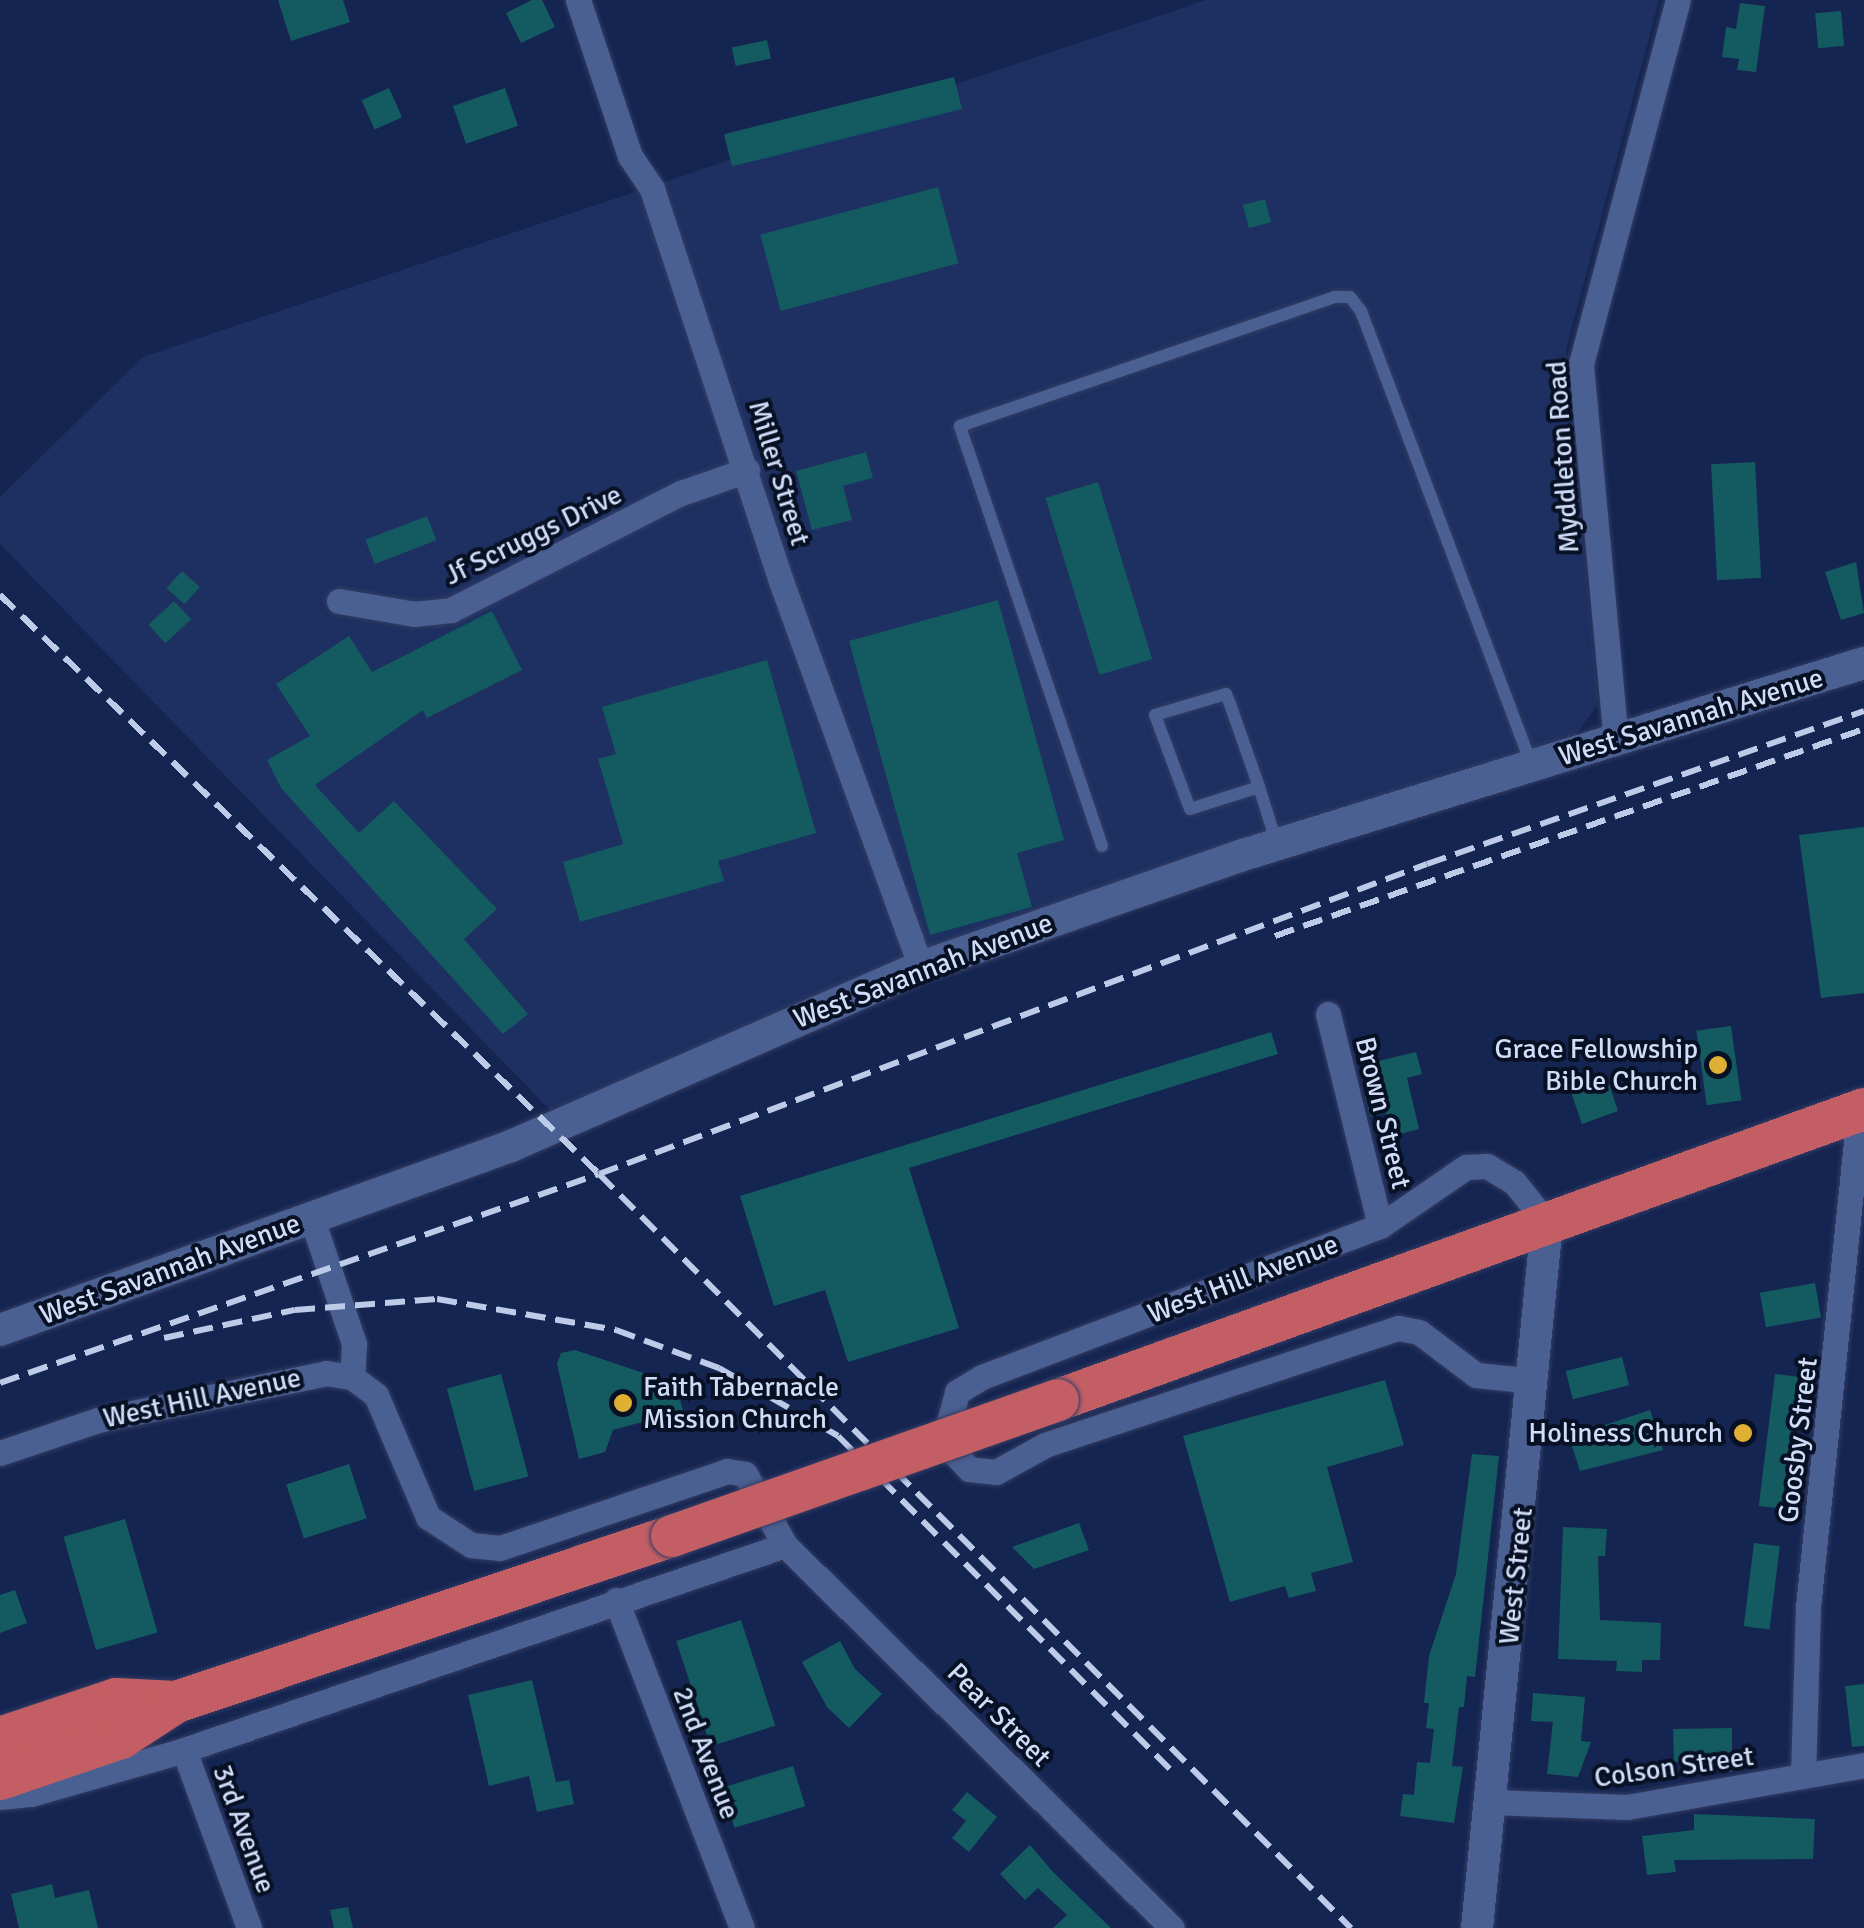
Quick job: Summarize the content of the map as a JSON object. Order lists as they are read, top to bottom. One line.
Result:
{"streets":{"highway":["West Hill Avenue"],"street":["Myddleton Road","Miller Street","Jf Scruggs Drive","West Savannah Avenue","Brown Street","Goosby Street","West Street","Pear Street","2nd Avenue","Colson Street","3rd Avenue"]},"crossings":[["Myddleton Road","West Savannah Avenue"],["Miller Street","Jf Scruggs Drive"],["Miller Street","West Savannah Avenue"],["Brown Street","West Hill Avenue"],["West Hill Avenue","Goosby Street"],["West Hill Avenue","West Street"],["Goosby Street","Colson Street"],["West Street","Colson Street"]],"places":["Grace Fellowship Bible Church","Faith Tabernacle Mission Church","Holiness Church"]}
